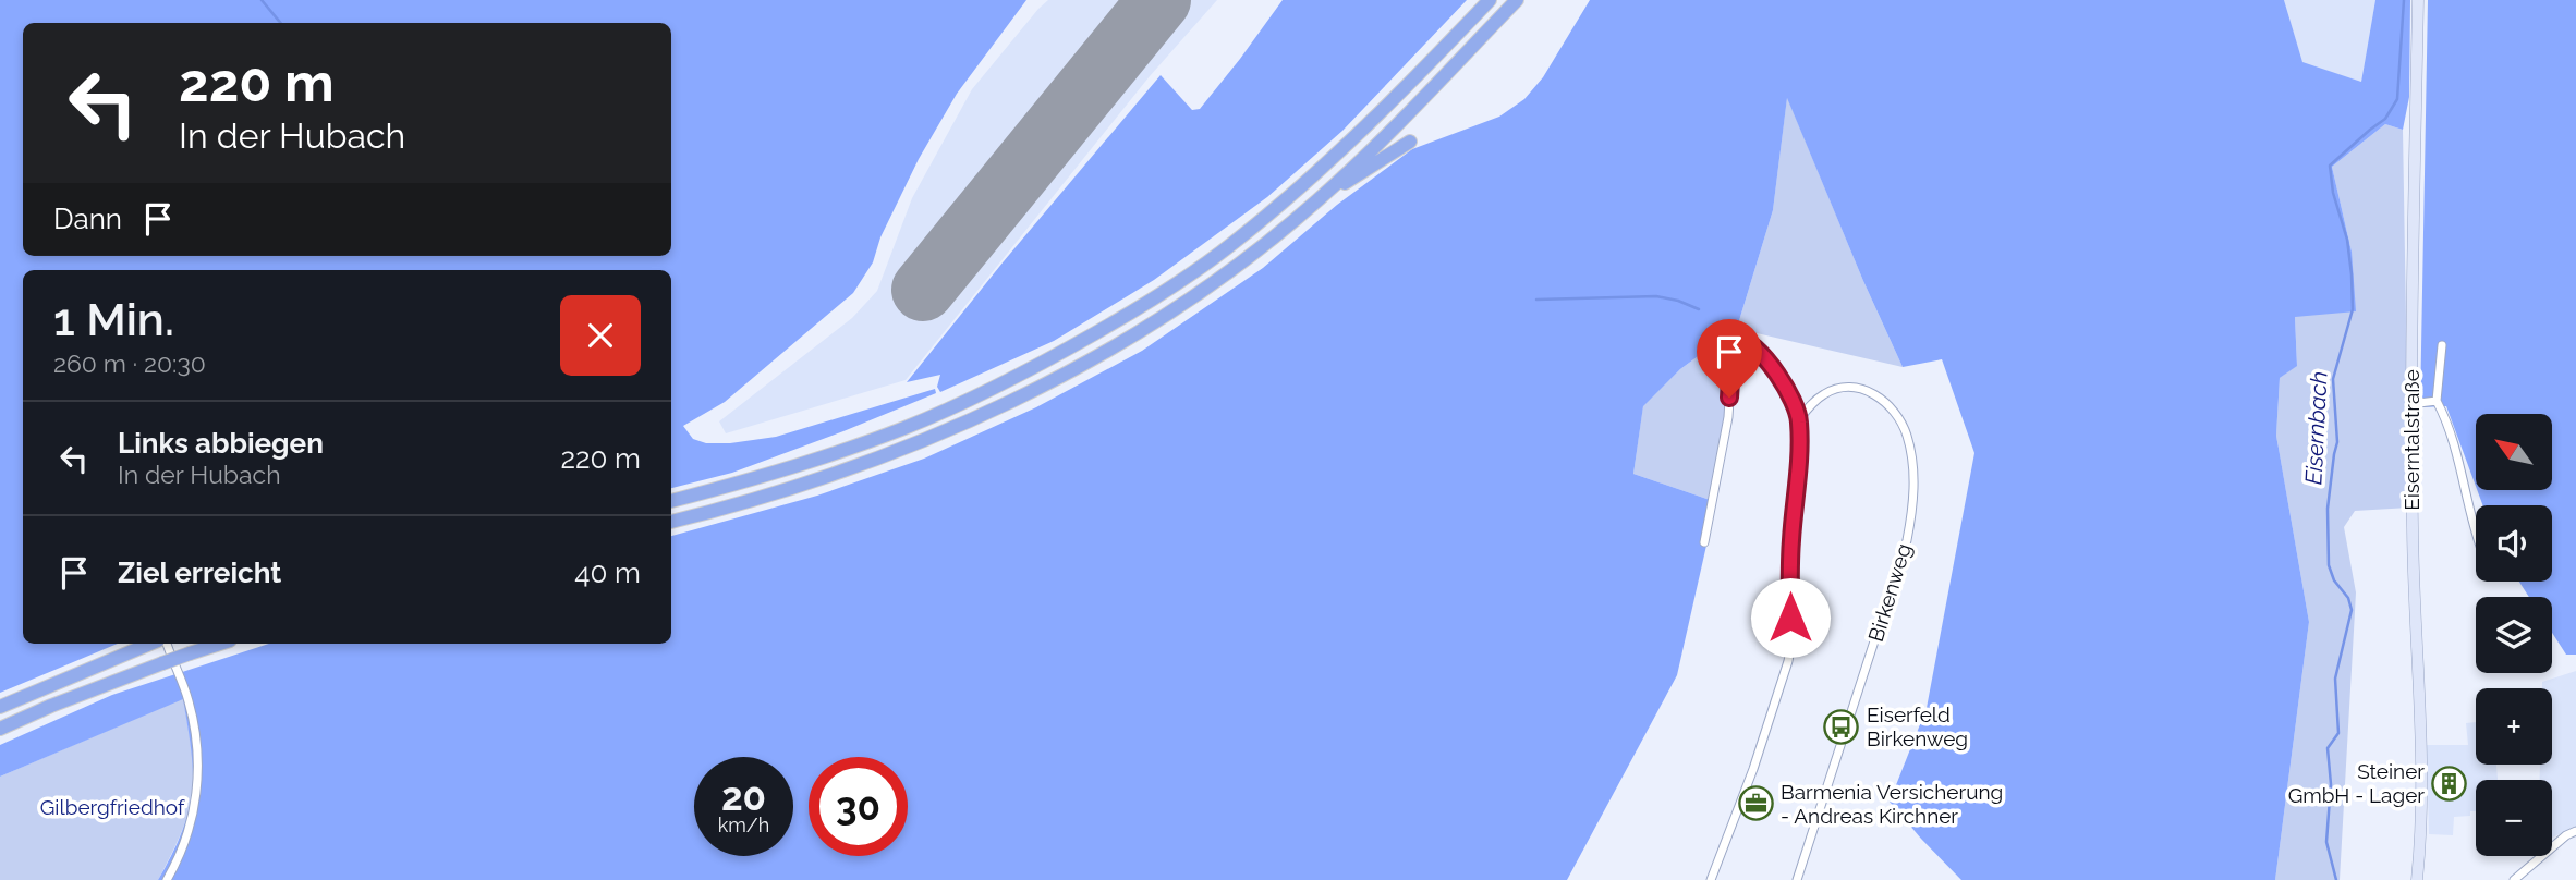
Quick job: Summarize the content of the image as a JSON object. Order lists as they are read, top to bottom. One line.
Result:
{"streets":{"main road":["Eiserntalstraße"],"street":["Birkenweg"]},"water":["Eisernbach"],"parks":["Gilbergfriedhof"],"places":{"bus stop":["Eiserfeld Birkenweg"],"building":["Steiner GmbH - Lager"],"office":["Barmenia Versicherung - Andreas Kirchner"]},"north":"top left","page":{"turn":["220 m","In der Hubach"],"then":"Dann","heading":["1 Min.","260 m · 20:30"],"list":[{"name":"Links abbiegen","note":"In der Hubach","value":"220 m"},{"name":"Ziel erreicht","value":"40 m"}],"map_buttons":["+","−"],"speed":"20 km/h","limit":"30"}}
